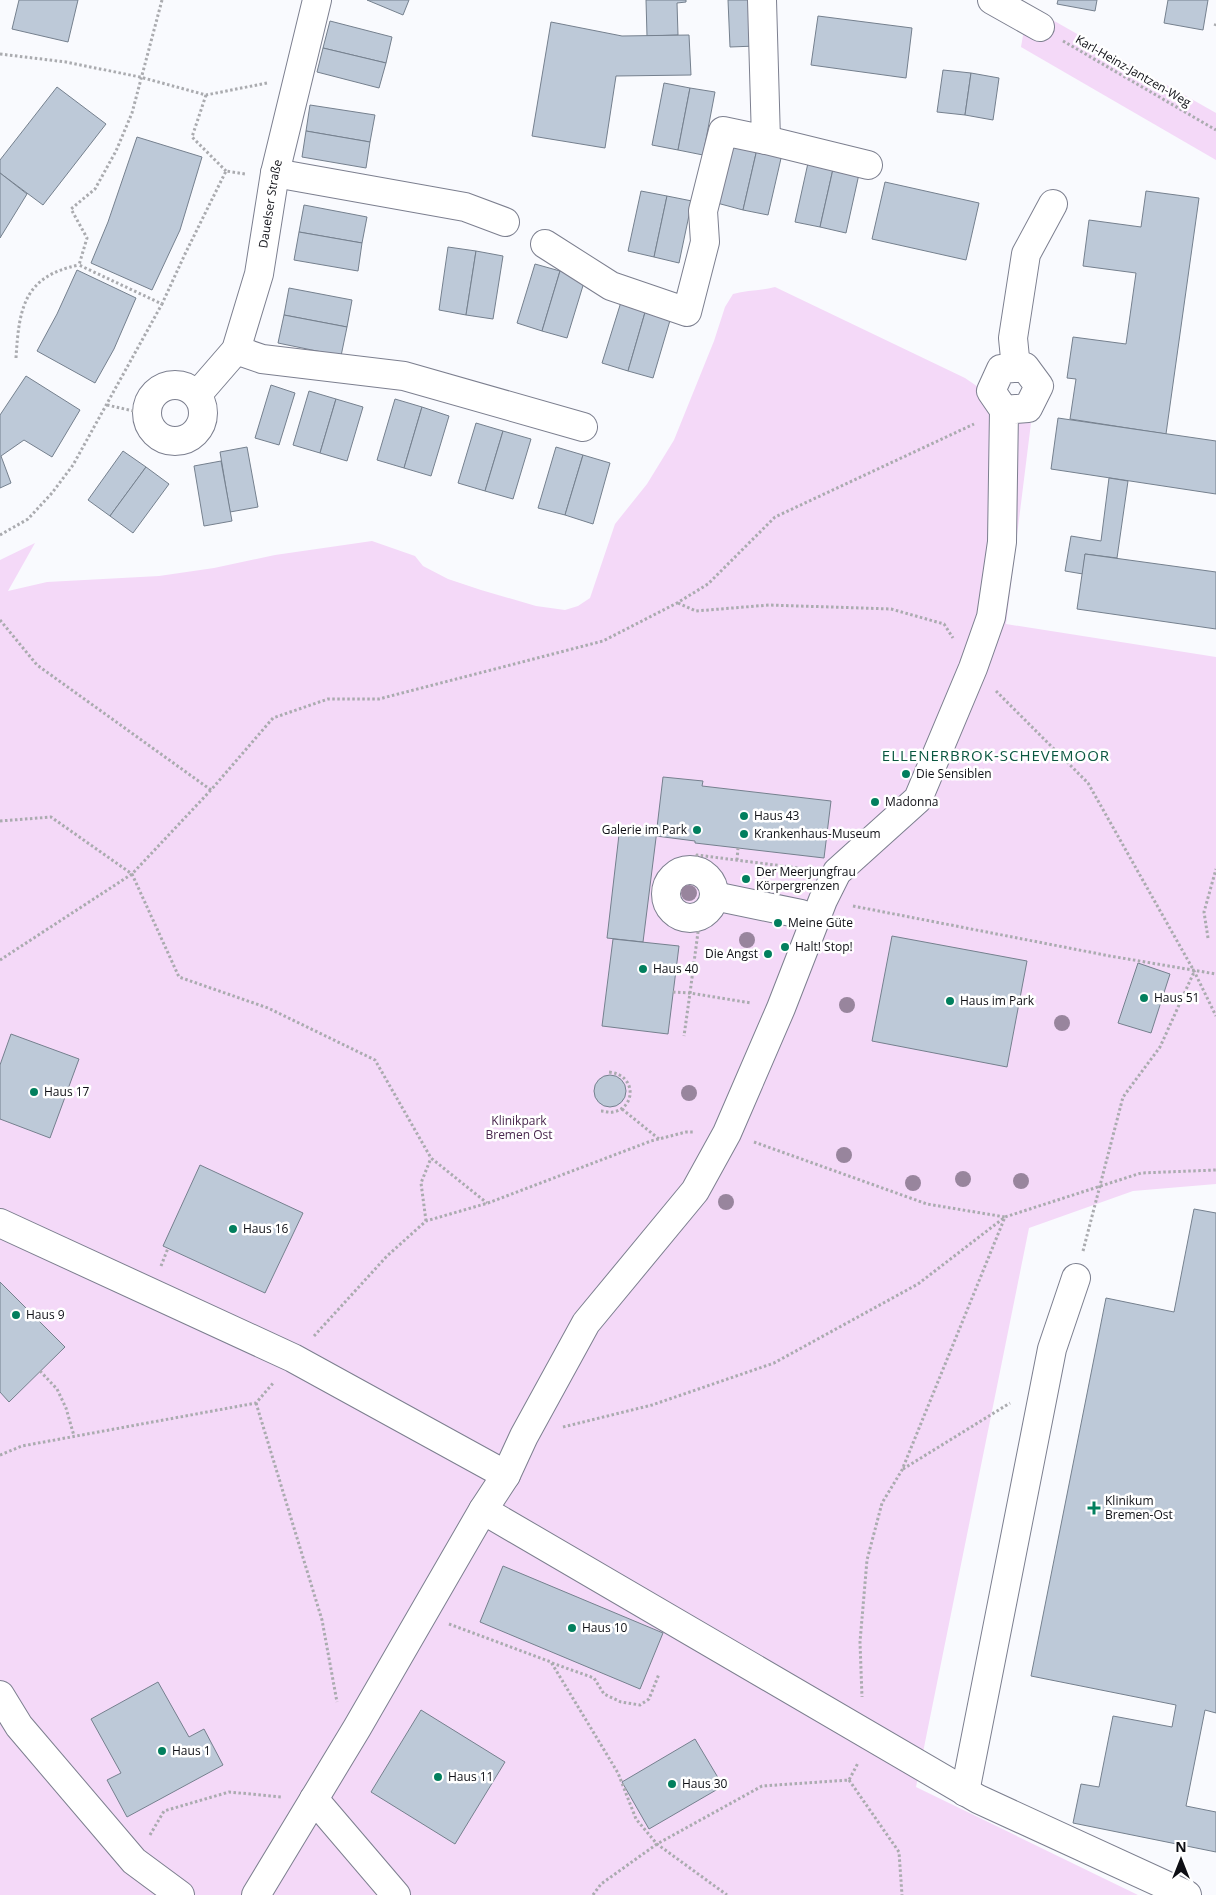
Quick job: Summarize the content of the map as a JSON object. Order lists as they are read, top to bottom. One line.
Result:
{"streets":{"street":["Dauelser Straße"],"path":["Karl-Heinz-Jantzen-Weg"]},"districts":["ELLENERBROK-SCHEVEMOOR"],"parks":["Klinikpark Bremen Ost"],"places":{"other":["Die Sensiblen","Madonna","Haus 43","Galerie im Park","Krankenhaus-Museum","Der Meerjungfrau Körpergrenzen","Meine Güte","Halt! Stop!","Die Angst","Haus 40","Haus 51","Haus im Park","Haus 17","Haus 16","Haus 9","Haus 10","Haus 1","Haus 11","Haus 30"],"health":["Klinikum Bremen-Ost"]},"north":"top"}
